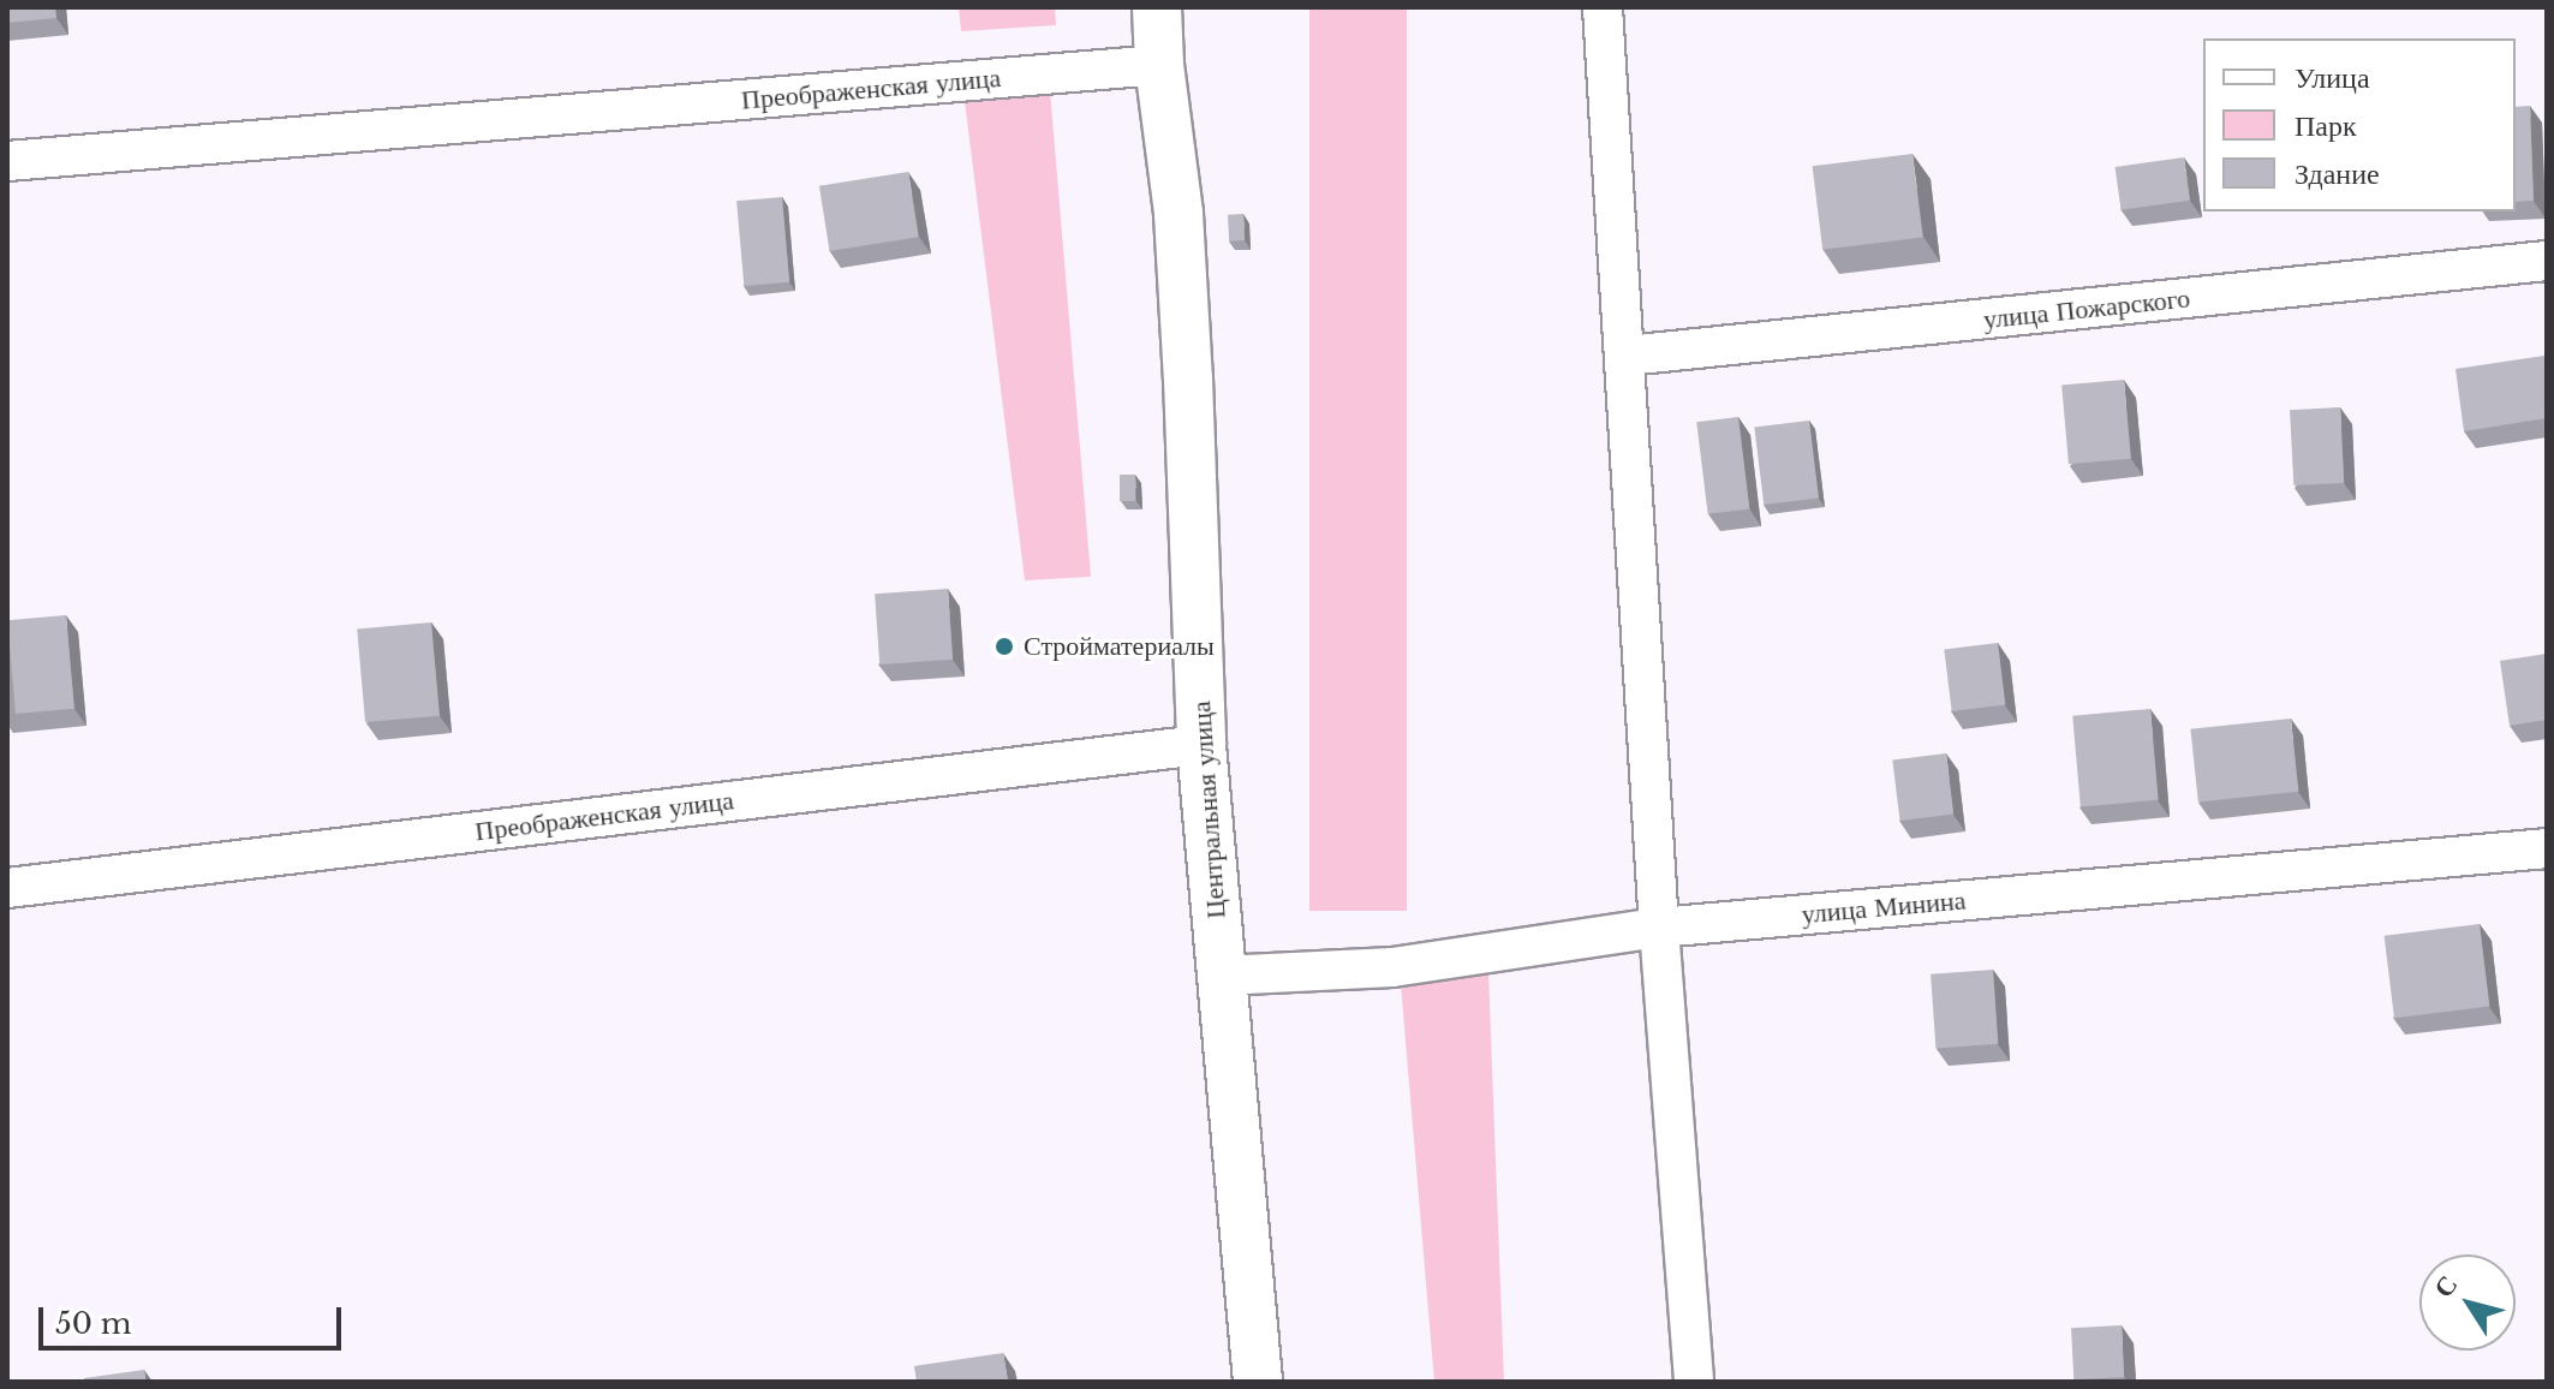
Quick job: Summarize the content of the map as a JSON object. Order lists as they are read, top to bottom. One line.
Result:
{"streets":{"main road":["Центральная улица"],"street":["Преображенская улица","улица Пожарского","улица Минина"]},"crossings":[["Преображенская улица","Центральная улица"],["Центральная улица","улица Минина"]],"places":["Стройматериалы"],"legend":["Улица","Парк","Здание"],"scale_bar":"50 m","north":"top left"}
